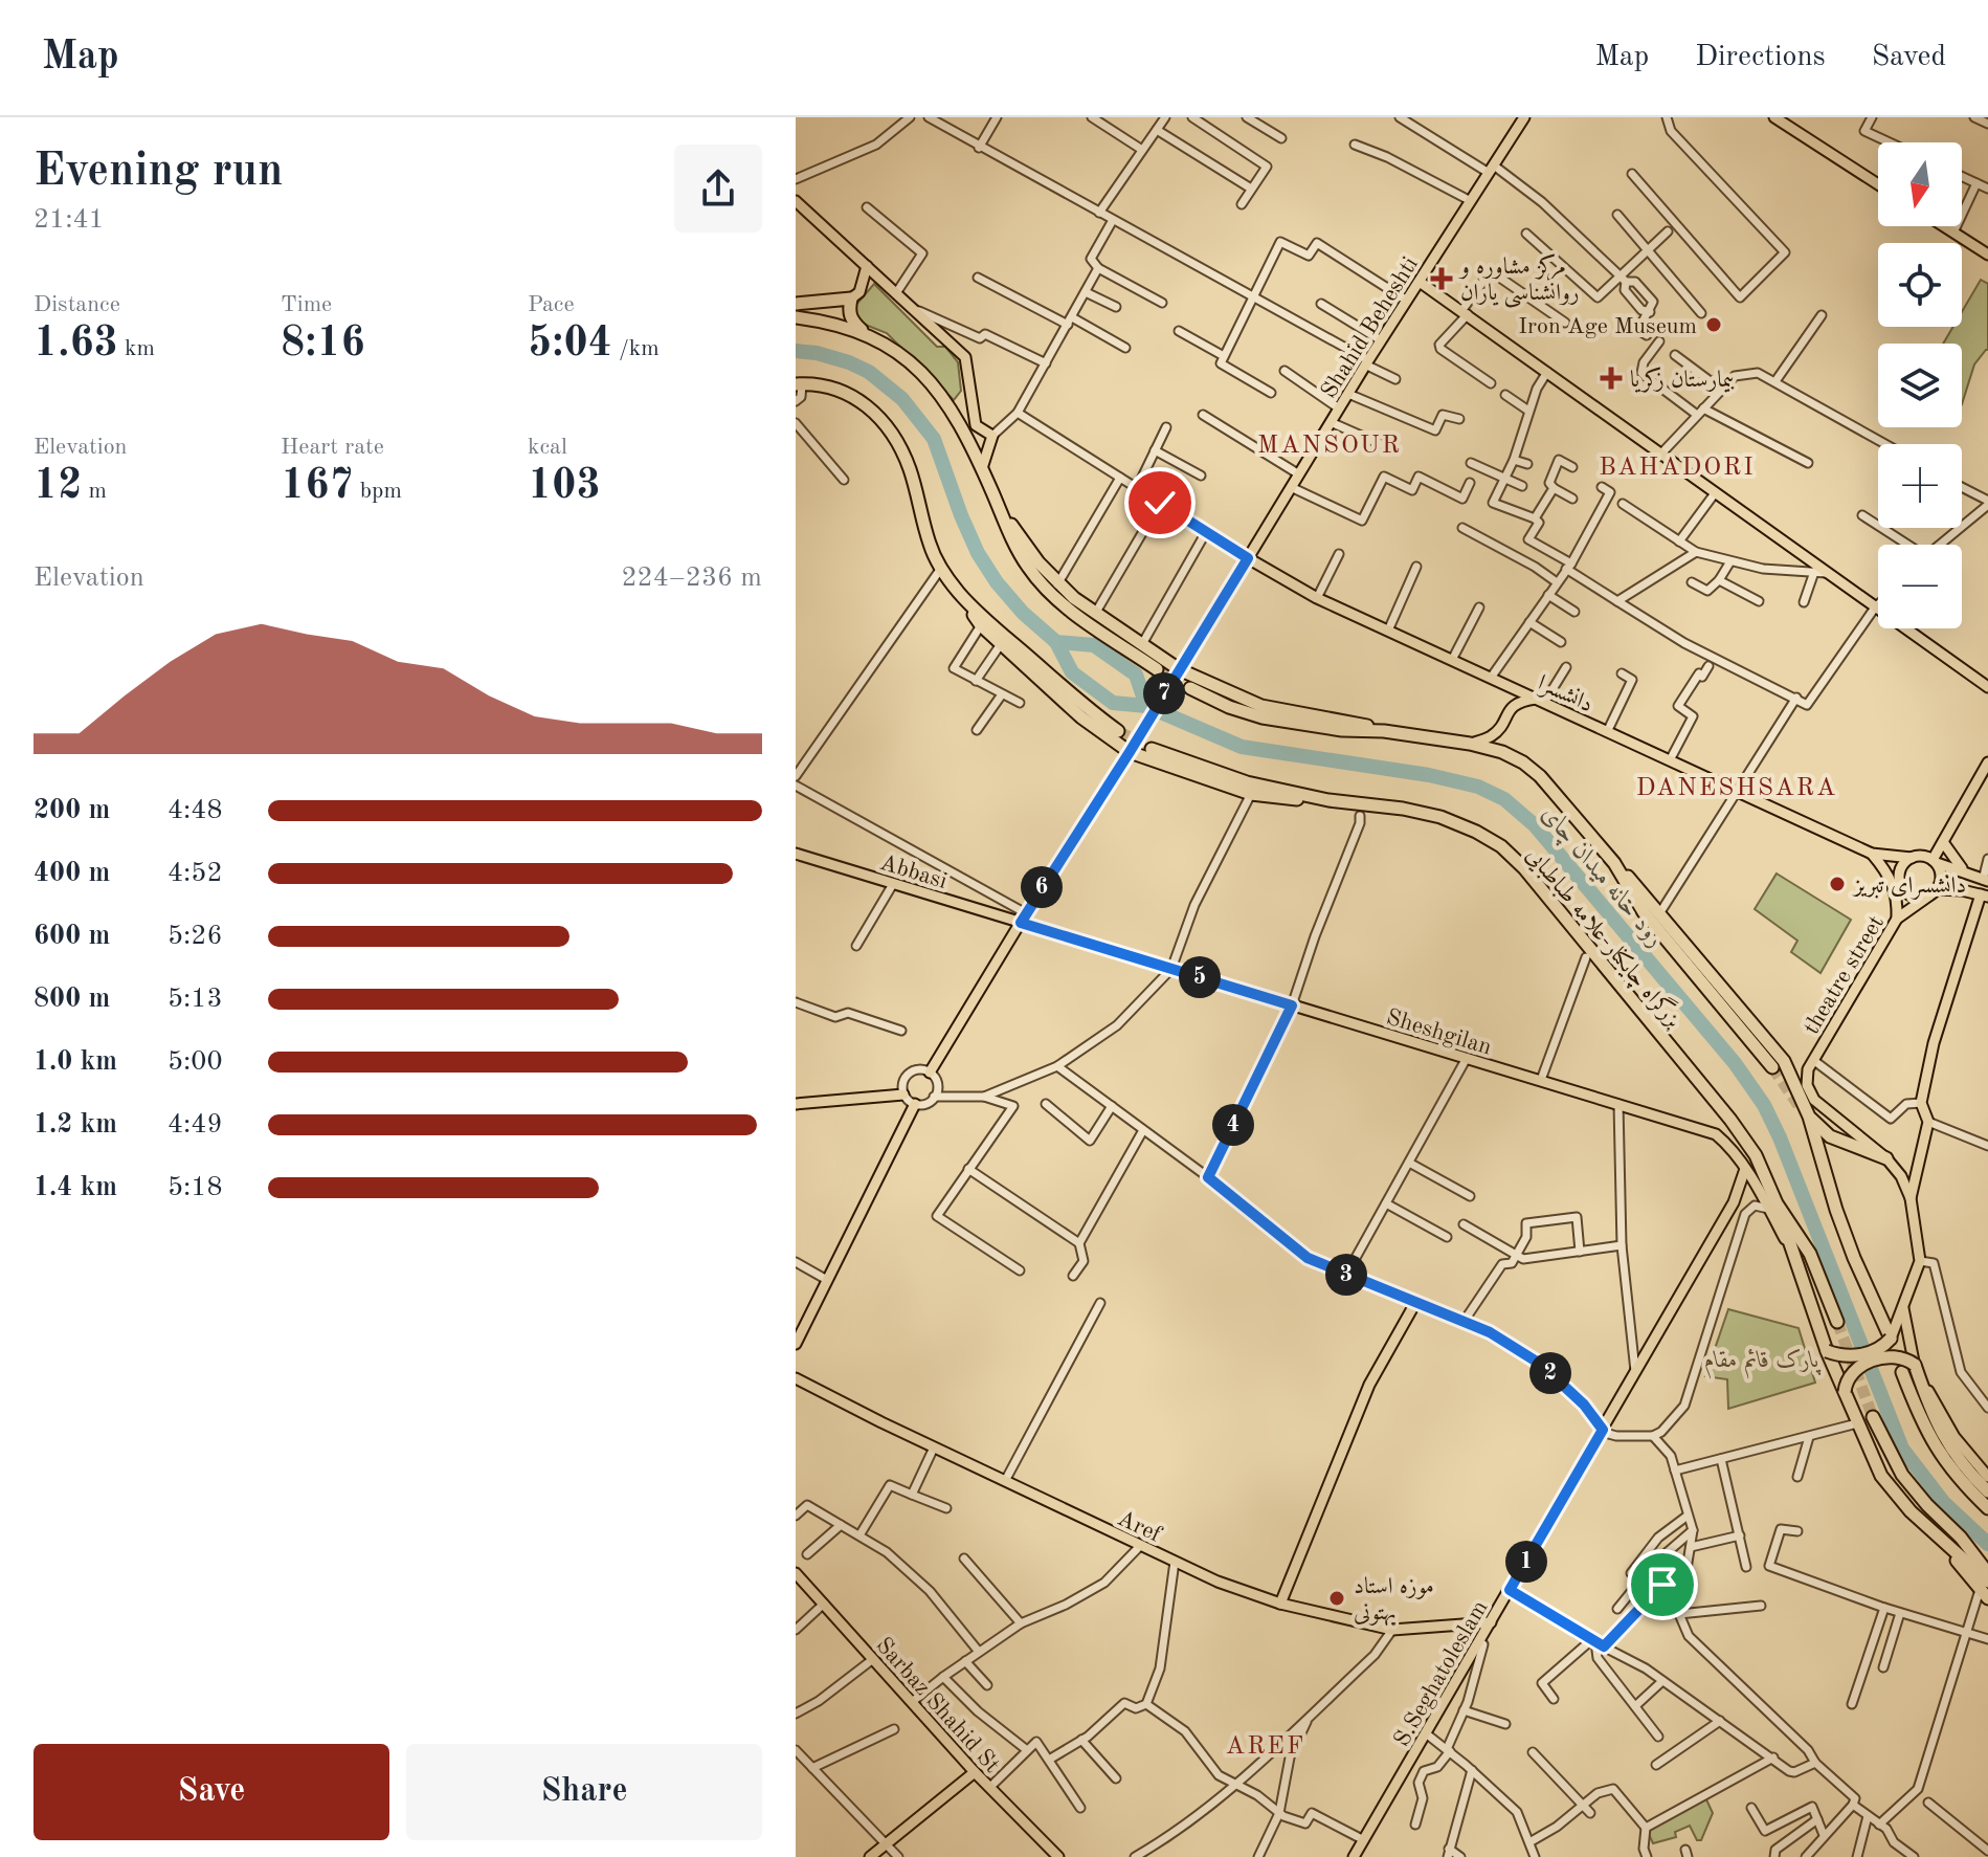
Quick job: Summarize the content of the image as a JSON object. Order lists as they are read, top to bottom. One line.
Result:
{"streets":{"highway":["بزرگراه چایکنار-علامه طباطبایی"],"main road":["Shahid Beheshti","دانشسرا","Abbasi","theatre street","Sheshgilan","Aref","S.Seghatoleslam","Sarbaz Shahid St"]},"crossings":[["Shahid Beheshti","دانشسرا"],["Shahid Beheshti","Abbasi"],["Shahid Beheshti","Sheshgilan"],["Abbasi","Sheshgilan"],["بزرگراه چایکنار-علامه طباطبایی","Sheshgilan"],["Sheshgilan","S.Seghatoleslam"],["Aref","S.Seghatoleslam"]],"districts":["MANSOUR","BAHADORI","DANESHSARA","AREF"],"water":["رود خانه میدان چای"],"parks":["پارک قائم مقام"],"places":{"health":["مرکز مشاوره و روانشناسی یاران","بیمارستان زکریا"],"other":["Iron Age Museum","دانشسرای تبریز","موزه استاد بهتونی"]},"north":"bottom","page":{"header":"Map","nav":["Map","Directions","Saved"],"heading":["Evening run","21:41"],"map_buttons":["+","−"],"stats":[["Distance","1.63 km"],["Time","8:16"],["Pace","5:04 /km"],["Elevation","12 m"],["Heart rate","167 bpm"],["kcal","103"]],"chart":["Elevation","224–236 m"],"pins":["7","6","5","4","3","2","1"],"list":[{"name":"200 m","note":"4:48"},{"name":"400 m","note":"4:52"},{"name":"600 m","note":"5:26"},{"name":"800 m","note":"5:13"},{"name":"1.0 km","note":"5:00"},{"name":"1.2 km","note":"4:49"},{"name":"1.4 km","note":"5:18"}],"buttons":["Save","Share"]}}
